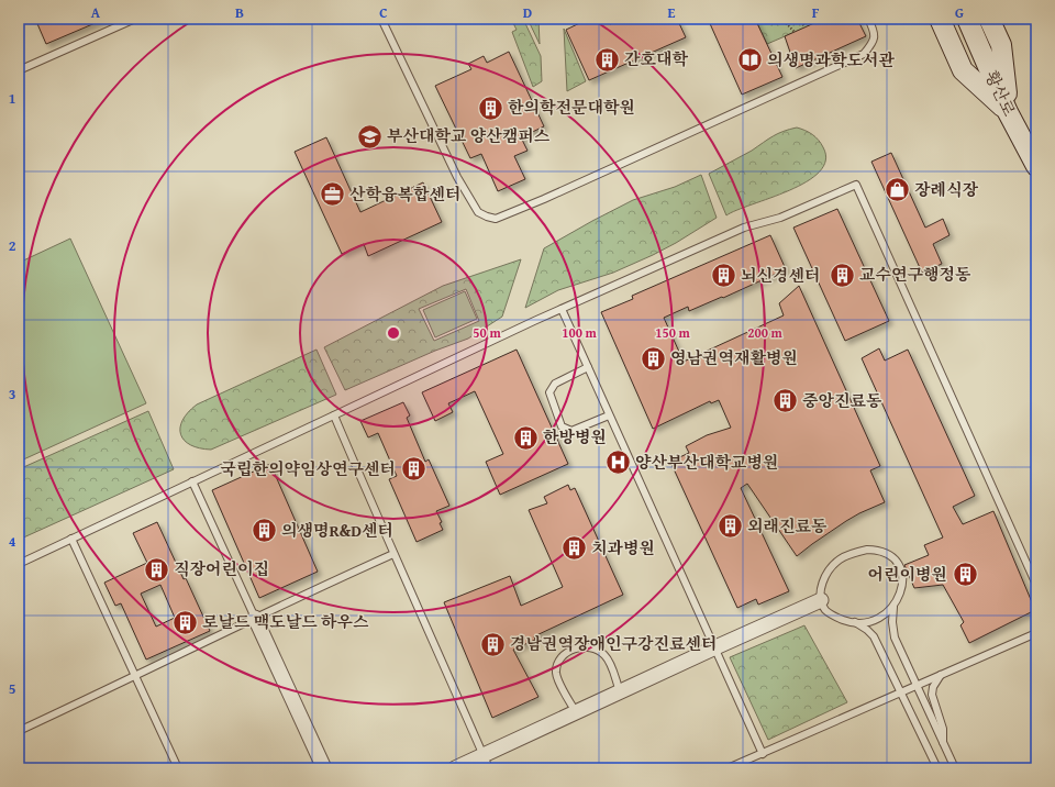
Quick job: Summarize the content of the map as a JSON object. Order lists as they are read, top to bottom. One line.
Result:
{"streets":{"main road":["황산로"]},"places":{"building":["간호대학","한의학전문대학원","교수연구행정동","뇌신경센터","영남권역재활병원","중앙진료동","한방병원","국립한의약임상연구센터","외래진료동","의생명R&D센터","치과병원","직장어린이집","어린이병원","로날드 맥도날드 하우스","경남권역장애인구강진료센터"],"library":["의생명과학도서관"],"school or university":["부산대학교 양산캠퍼스"],"shop":["장례식장"],"office":["산학융복합센터"],"hospital":["양산부산대학교병원"]},"grid":{"columns":["A","B","C","D","E","F","G"],"rows":["1","2","3","4","5"]},"rings":["50 m","100 m","150 m","200 m"]}
